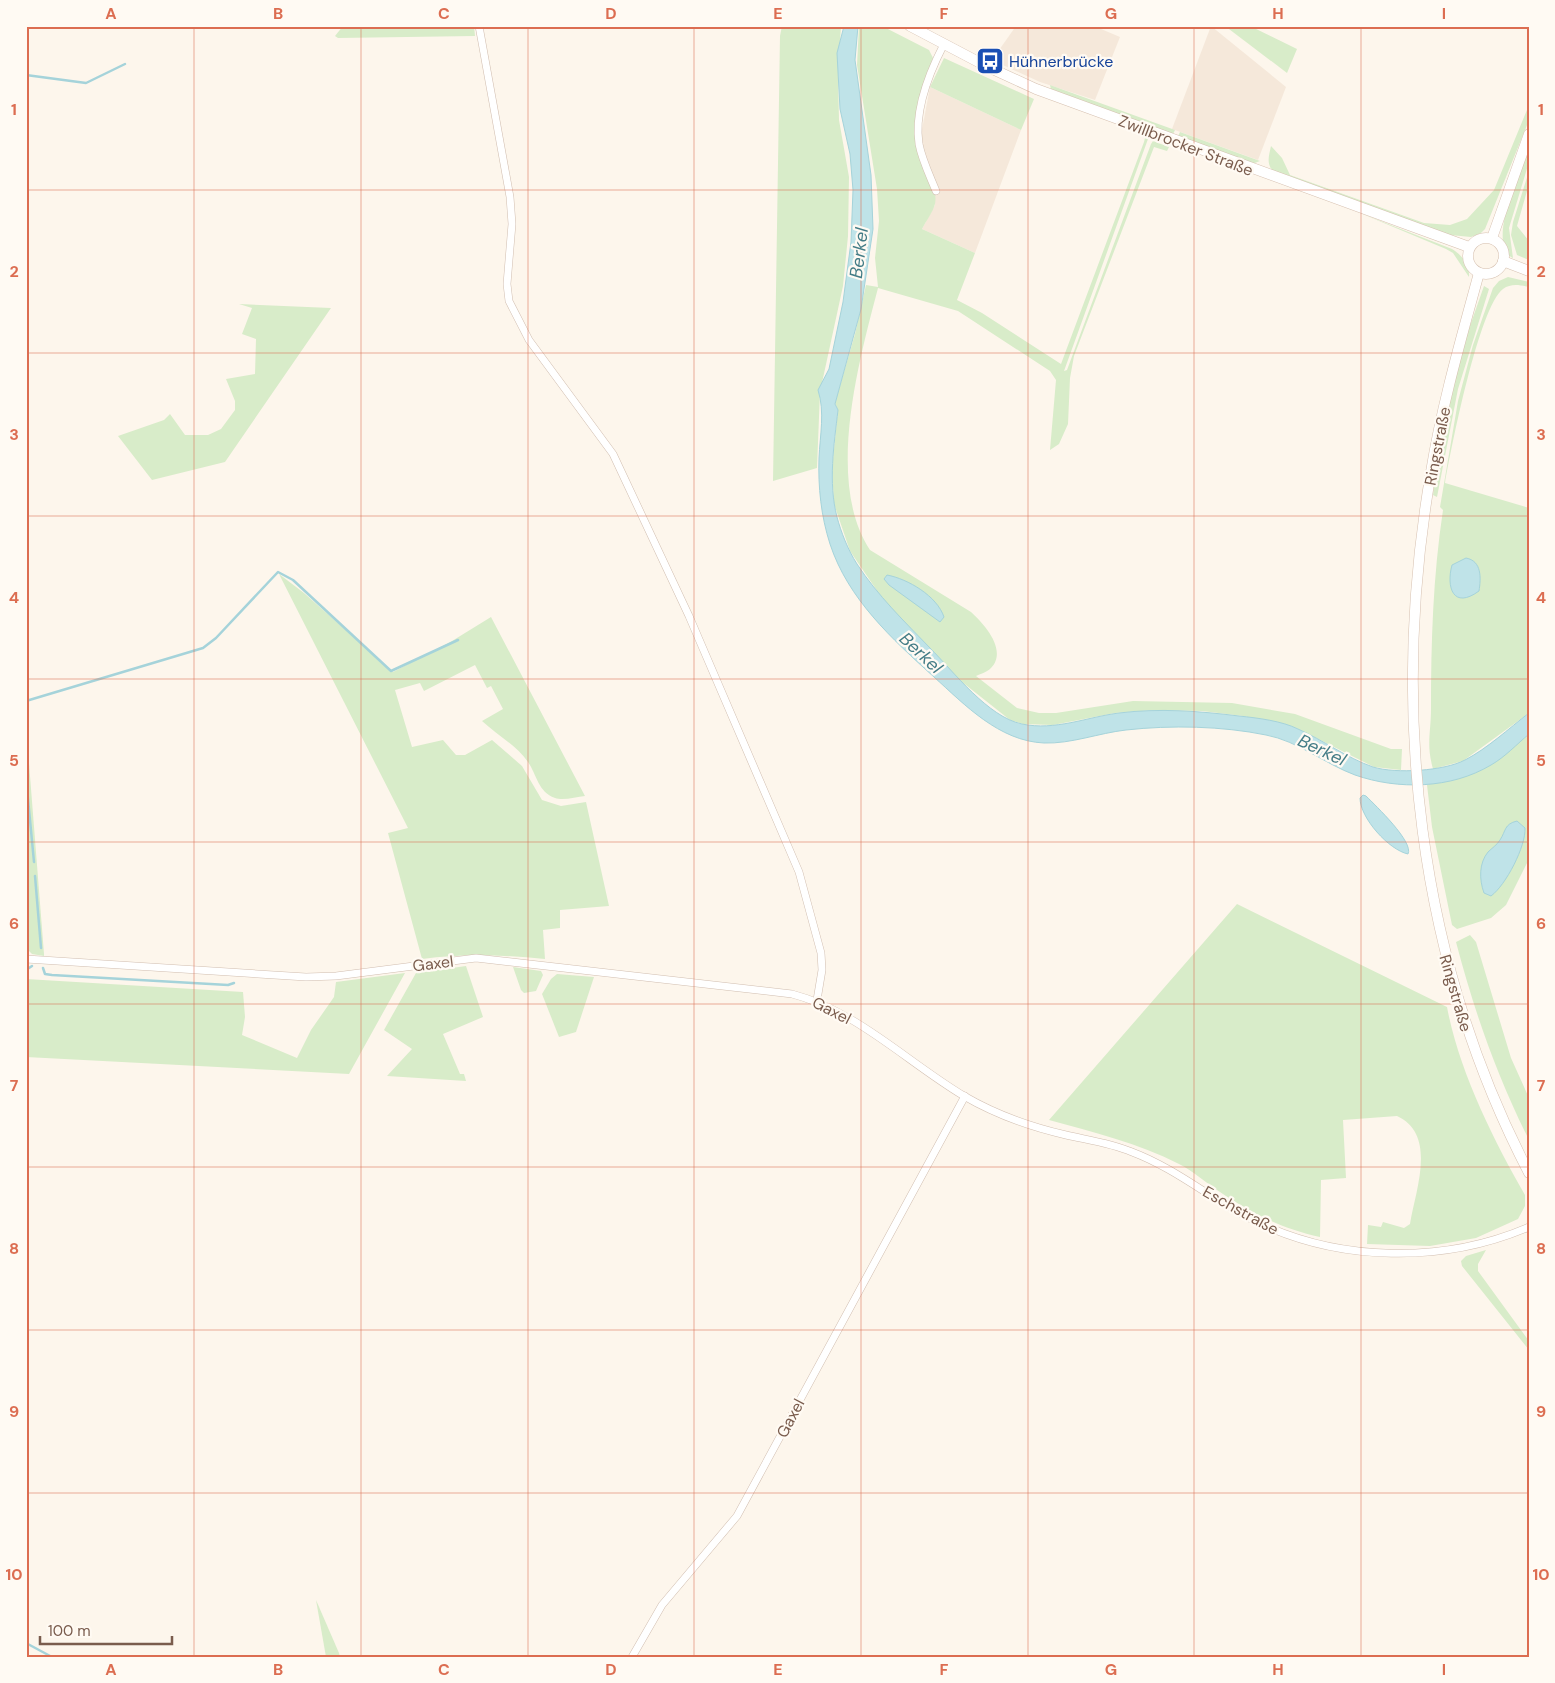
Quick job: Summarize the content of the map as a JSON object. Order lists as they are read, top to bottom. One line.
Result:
{"streets":{"main road":["Zwillbrocker Straße","Ringstraße"],"street":["Gaxel","Eschstraße"]},"crossings":[["Zwillbrocker Straße","Ringstraße"],["Gaxel","Eschstraße"]],"water":["Berkel"],"places":{"bus stop":["Hühnerbrücke"]},"scale_bar":"100 m","grid":{"columns":["A","B","C","D","E","F","G","H","I"],"rows":["1","2","3","4","5","6","7","8","9","10"]}}
